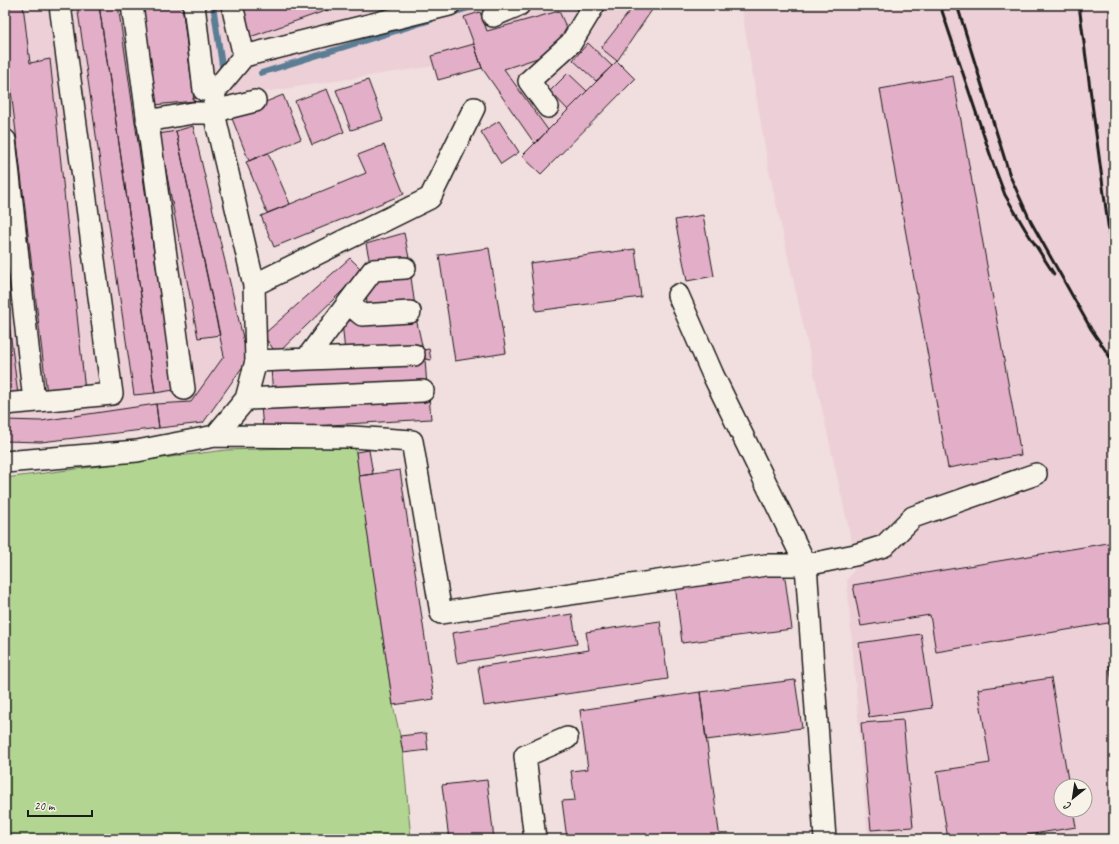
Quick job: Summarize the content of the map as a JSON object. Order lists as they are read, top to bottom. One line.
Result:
{"scale_bar":"20 m","north":"bottom left"}
